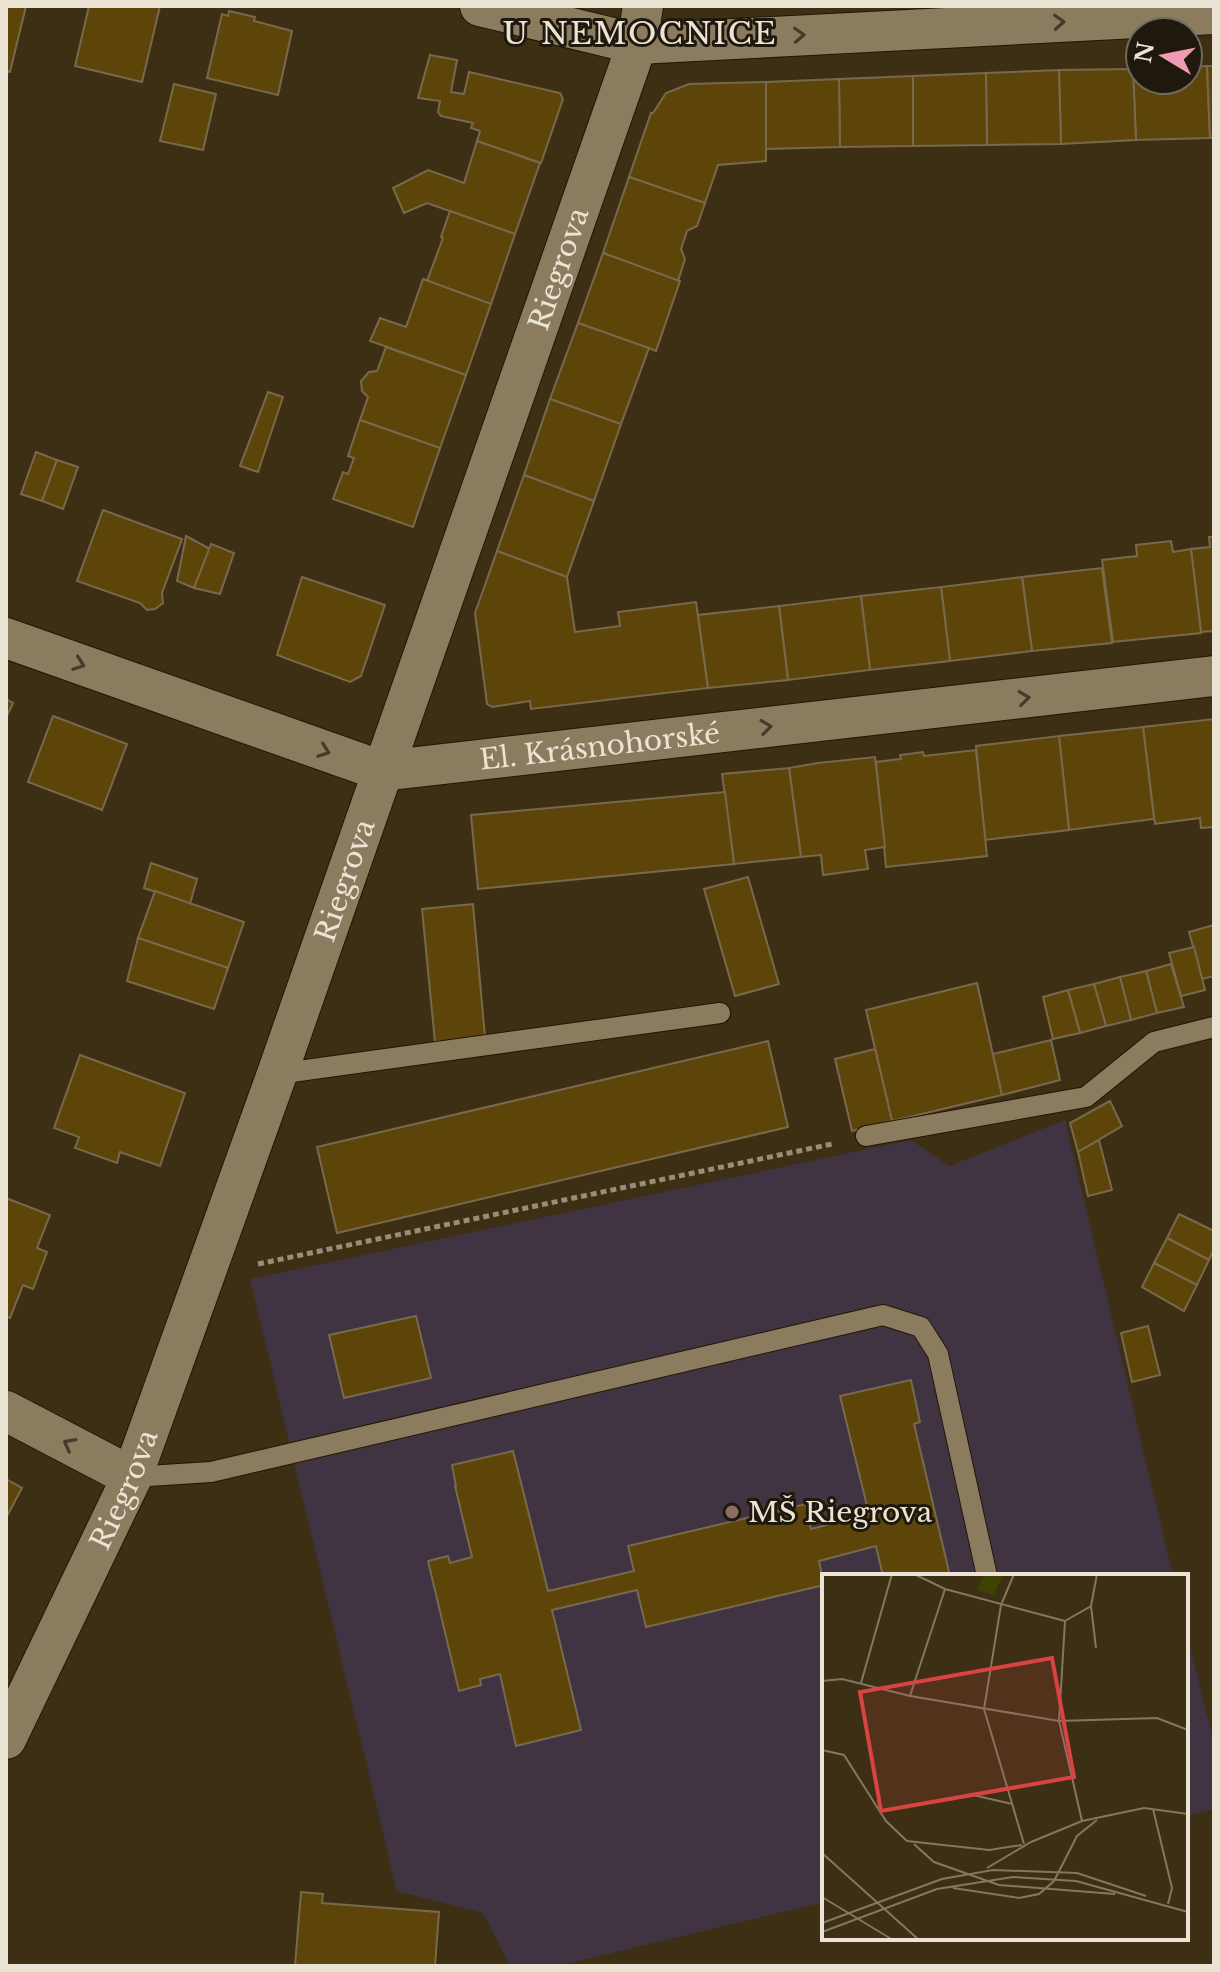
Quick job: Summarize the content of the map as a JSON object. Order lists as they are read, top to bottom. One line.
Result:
{"streets":{"street":["Riegrova","El. Krásnohorské"]},"crossings":[["Riegrova","El. Krásnohorské"]],"one_way":["El. Krásnohorské"],"districts":["U NEMOCNICE"],"places":["MŠ Riegrova"],"north":"left"}
